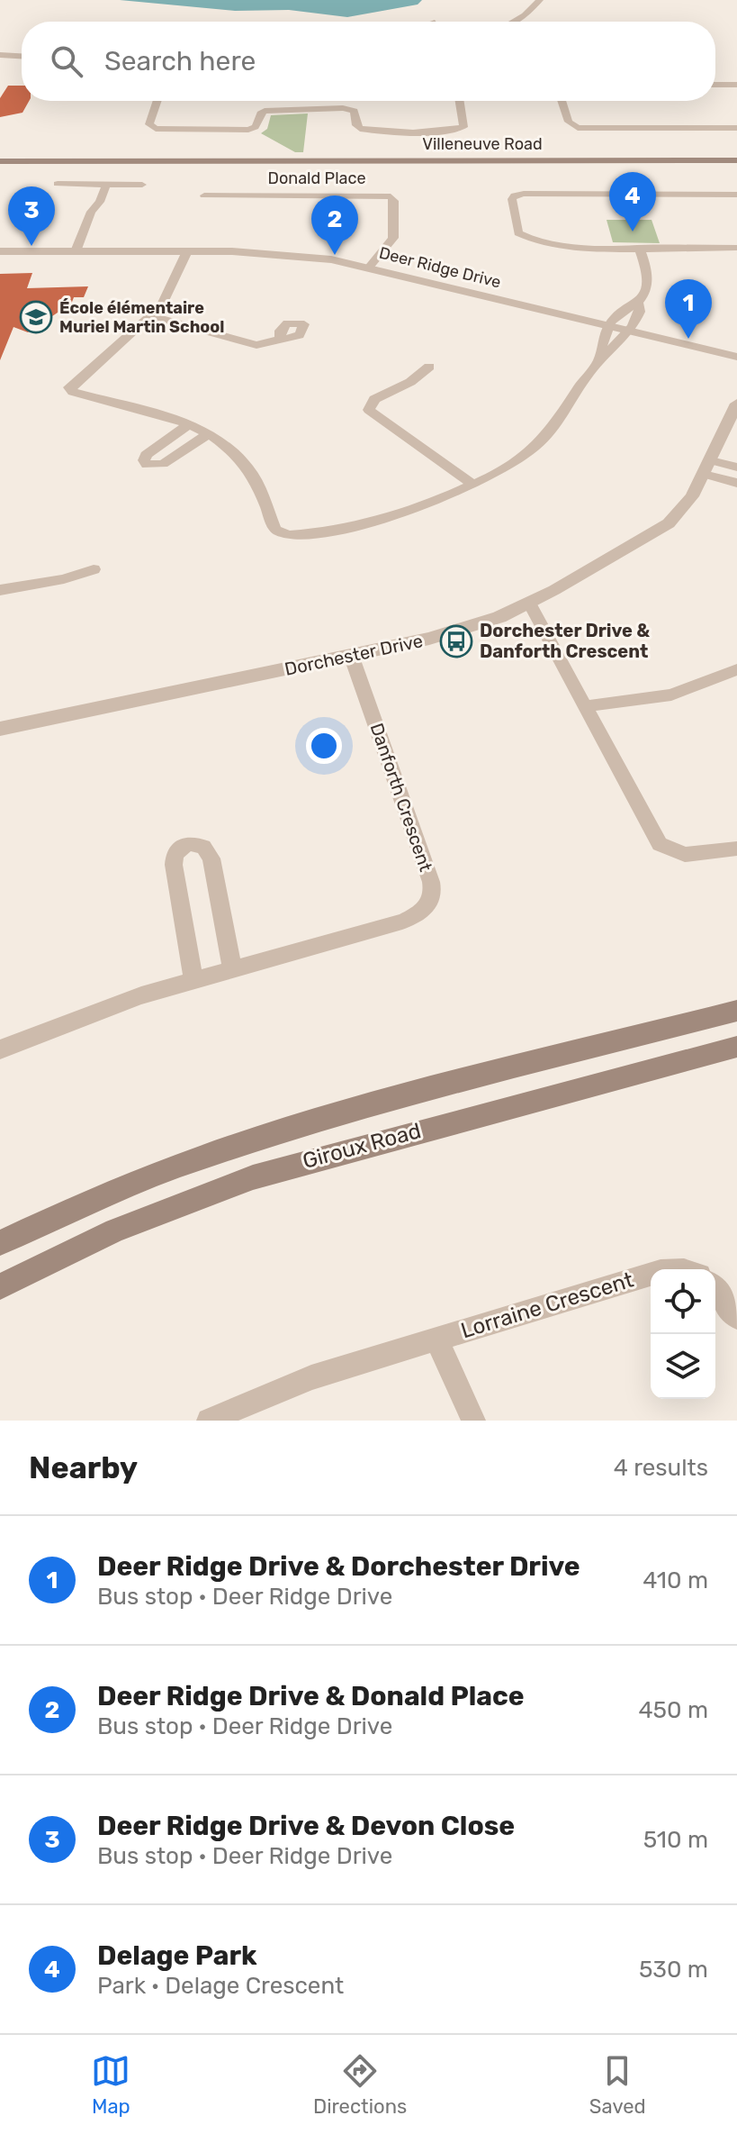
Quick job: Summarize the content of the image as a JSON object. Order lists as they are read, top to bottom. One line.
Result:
{"streets":{"main road":["Villeneuve Road","Giroux Road"],"street":["Donald Place","Deer Ridge Drive","Dorchester Drive","Danforth Crescent","Lorraine Crescent"]},"crossings":[["Donald Place","Deer Ridge Drive"],["Dorchester Drive","Danforth Crescent"]],"places":{"school or university":["École élémentaire Muriel Martin School"],"bus stop":["Dorchester Drive & Danforth Crescent"]},"page":{"search":"Search here","pins":["4","3","2","1"],"heading":["Nearby","4 results"],"list":[{"mark":"1","name":"Deer Ridge Drive & Dorchester Drive","note":"Bus stop · Deer Ridge Drive","value":"410 m"},{"mark":"2","name":"Deer Ridge Drive & Donald Place","note":"Bus stop · Deer Ridge Drive","value":"450 m"},{"mark":"3","name":"Deer Ridge Drive & Devon Close","note":"Bus stop · Deer Ridge Drive","value":"510 m"},{"mark":"4","name":"Delage Park","note":"Park · Delage Crescent","value":"530 m"}],"nav":["Map","Directions","Saved"]}}
